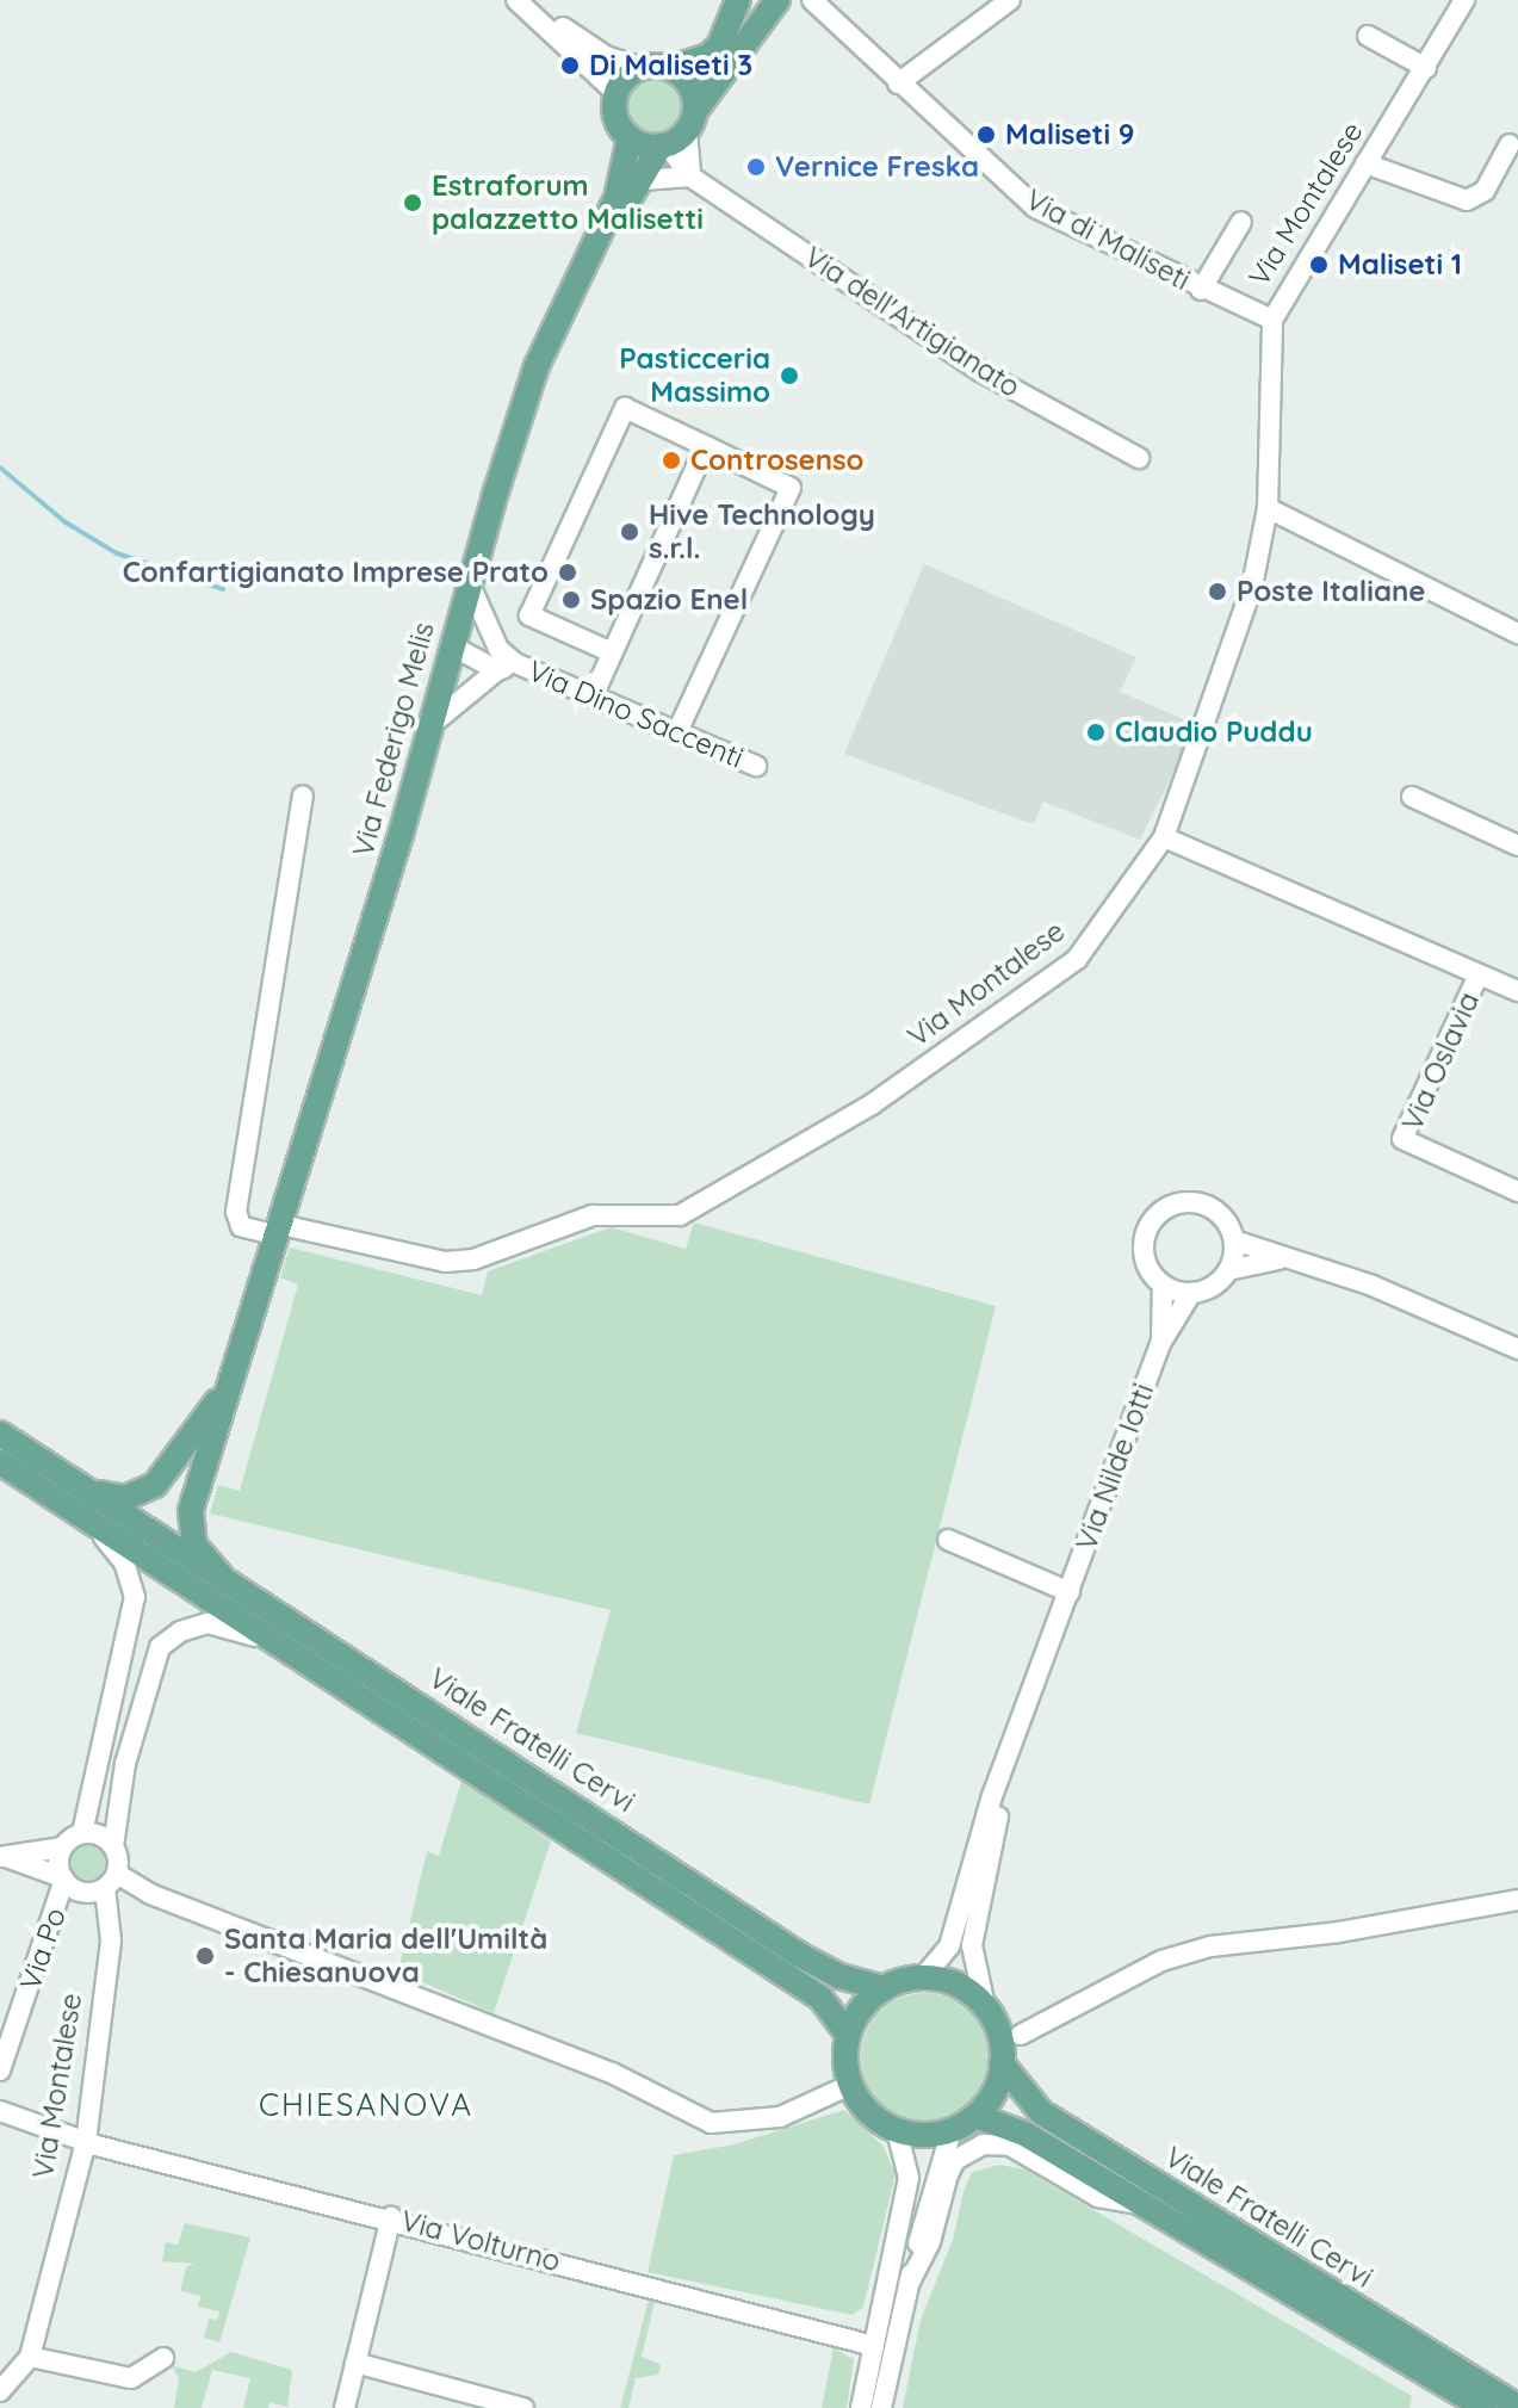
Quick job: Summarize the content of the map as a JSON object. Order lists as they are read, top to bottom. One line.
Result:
{"streets":{"main road":["Via Federigo Melis","Viale Fratelli Cervi"],"street":["Via Montalese","Via di Maliseti","Via dell'Artigianato","Via Dino Saccenti","Via Oslavia","Via Nilde Iotti","Via Po","Via Volturno"]},"crossings":[["Via Montalese","Via di Maliseti"],["Via Montalese","Via Federigo Melis"],["Via Montalese","Viale Fratelli Cervi"],["Via Montalese","Via Po"],["Via Montalese","Via Volturno"],["Via dell'Artigianato","Via Federigo Melis"],["Via Dino Saccenti","Via Federigo Melis"]],"districts":["CHIESANOVA"],"places":["Di Maliseti 3","Maliseti 9","Vernice Freska","Estraforum palazzetto Malisetti","Maliseti 1","Pasticceria Massimo","Controsenso","Hive Technology s.r.l.","Confartigianato Imprese Prato","Poste Italiane","Spazio Enel","Claudio Puddu","Santa Maria dell'Umiltà - Chiesanuova"]}
